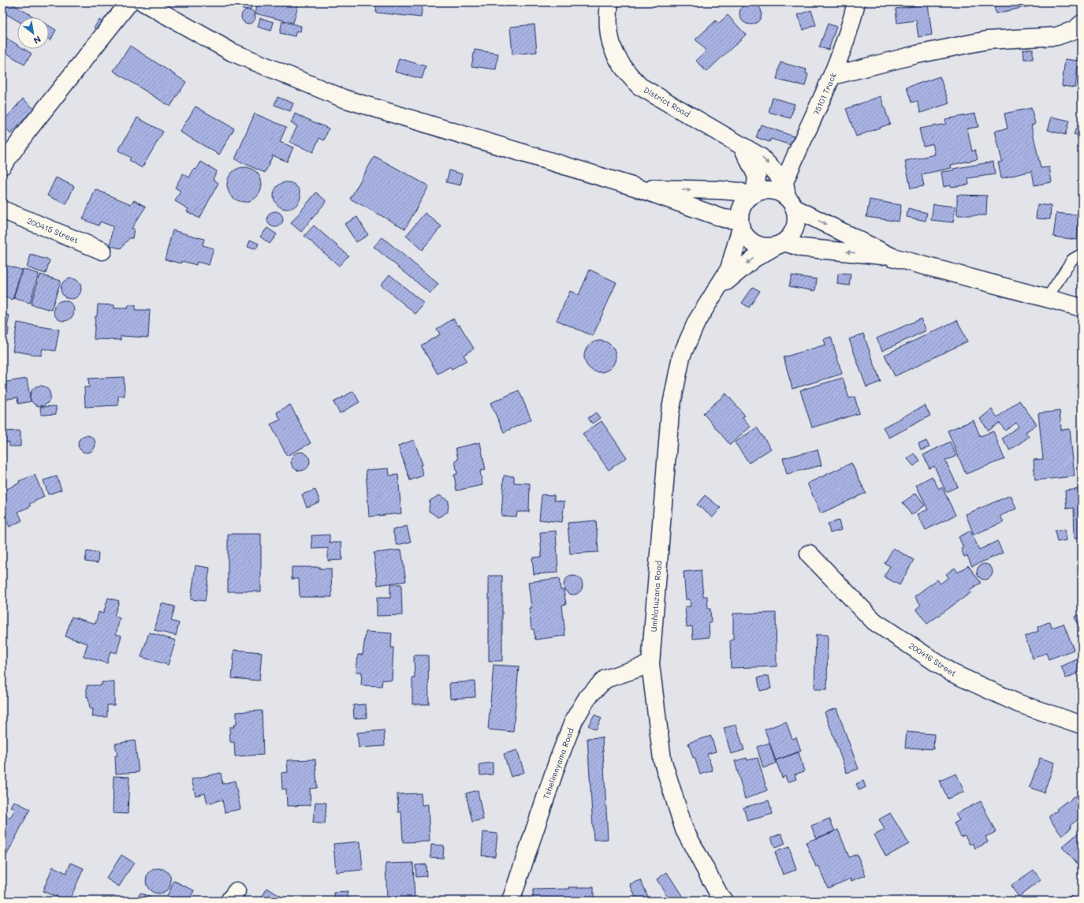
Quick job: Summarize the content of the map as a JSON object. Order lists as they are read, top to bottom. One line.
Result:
{"streets":{"street":["75101 Track","District Road","200415 Street","Umhlatuzana Road","200416 Street","Tshelimnyama Road"]},"crossings":[["75101 Track","District Road"],["75101 Track","Umhlatuzana Road"],["District Road","Umhlatuzana Road"],["Umhlatuzana Road","Tshelimnyama Road"]],"north":"bottom right"}
